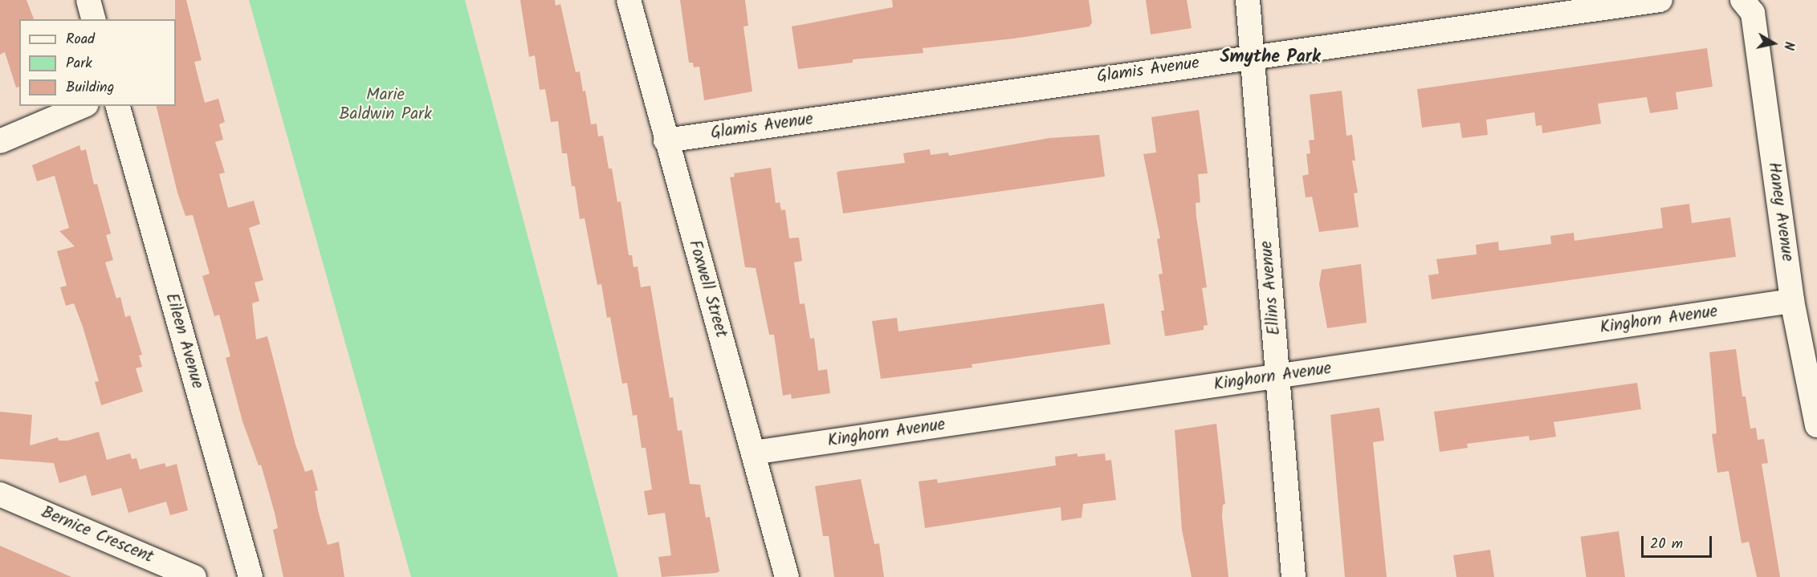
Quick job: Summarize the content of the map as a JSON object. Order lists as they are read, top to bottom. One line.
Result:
{"streets":{"street":["Glamis Avenue","Haney Avenue","Ellins Avenue","Foxwell Street","Kinghorn Avenue","Eileen Avenue","Bernice Crescent"]},"crossings":[["Glamis Avenue","Ellins Avenue"],["Glamis Avenue","Foxwell Street"],["Haney Avenue","Kinghorn Avenue"],["Ellins Avenue","Kinghorn Avenue"],["Foxwell Street","Kinghorn Avenue"]],"districts":["Smythe Park"],"parks":["Marie Baldwin Park"],"legend":["Road","Park","Building"],"scale_bar":"20 m","north":"right"}
